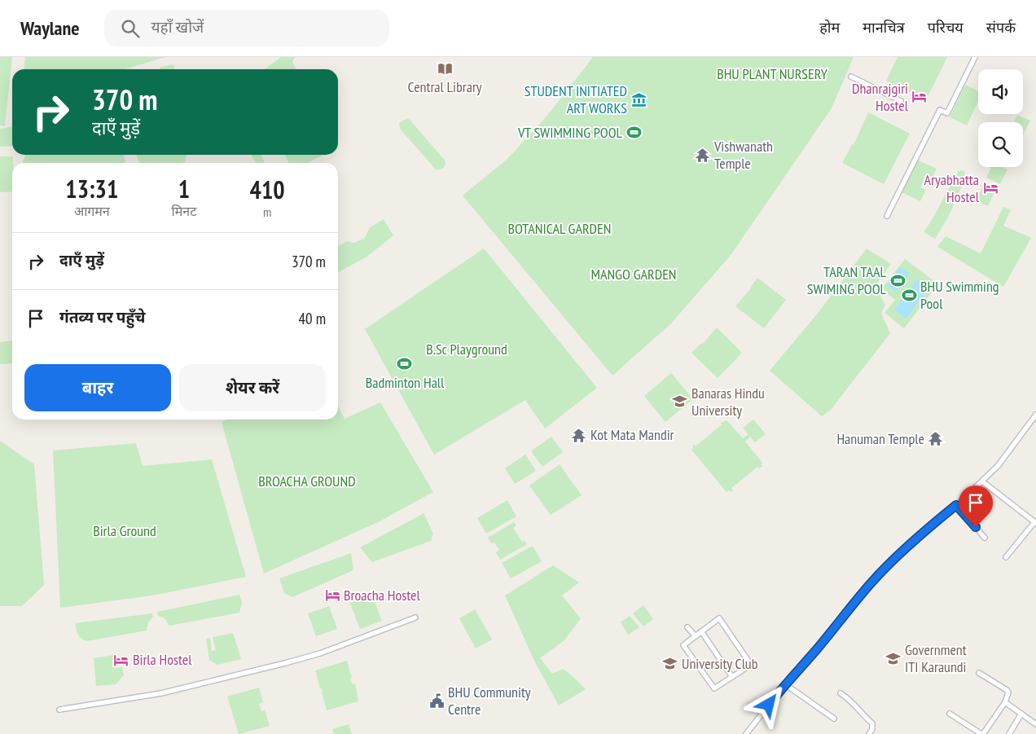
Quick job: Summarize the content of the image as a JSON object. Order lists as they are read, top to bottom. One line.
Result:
{"parks":["BHU PLANT NURSERY","BOTANICAL GARDEN","MANGO GARDEN","B.Sc Playground","BROACHA GROUND","Birla Ground"],"places":{"library":["Central Library"],"hotel":["Dhanrajgiri Hostel","Aryabhatta Hostel","Broacha Hostel","Birla Hostel"],"museum":["STUDENT INITIATED ART WORKS"],"sports":["VT SWIMMING POOL","TARAN TAAL SWIMING POOL","BHU Swimming Pool","Badminton Hall"],"temple":["Vishwanath Temple","Kot Mata Mandir","Hanuman Temple"],"school or university":["Banaras Hindu University","Government ITI Karaundi","University Club"],"public building":["BHU Community Centre"]},"page":{"header":"Waylane","search":"यहाँ खोजें","nav":["होम","मानचित्र","परिचय","संपर्क"],"turn":["370 m","दाएँ मुड़ें"],"eta":["13:31","आगमन","1","मिनट","410","m"],"list":[{"name":"दाएँ मुड़ें","value":"370 m"},{"name":"गंतव्य पर पहुँचे","value":"40 m"}],"buttons":["बाहर","शेयर करें"]}}
